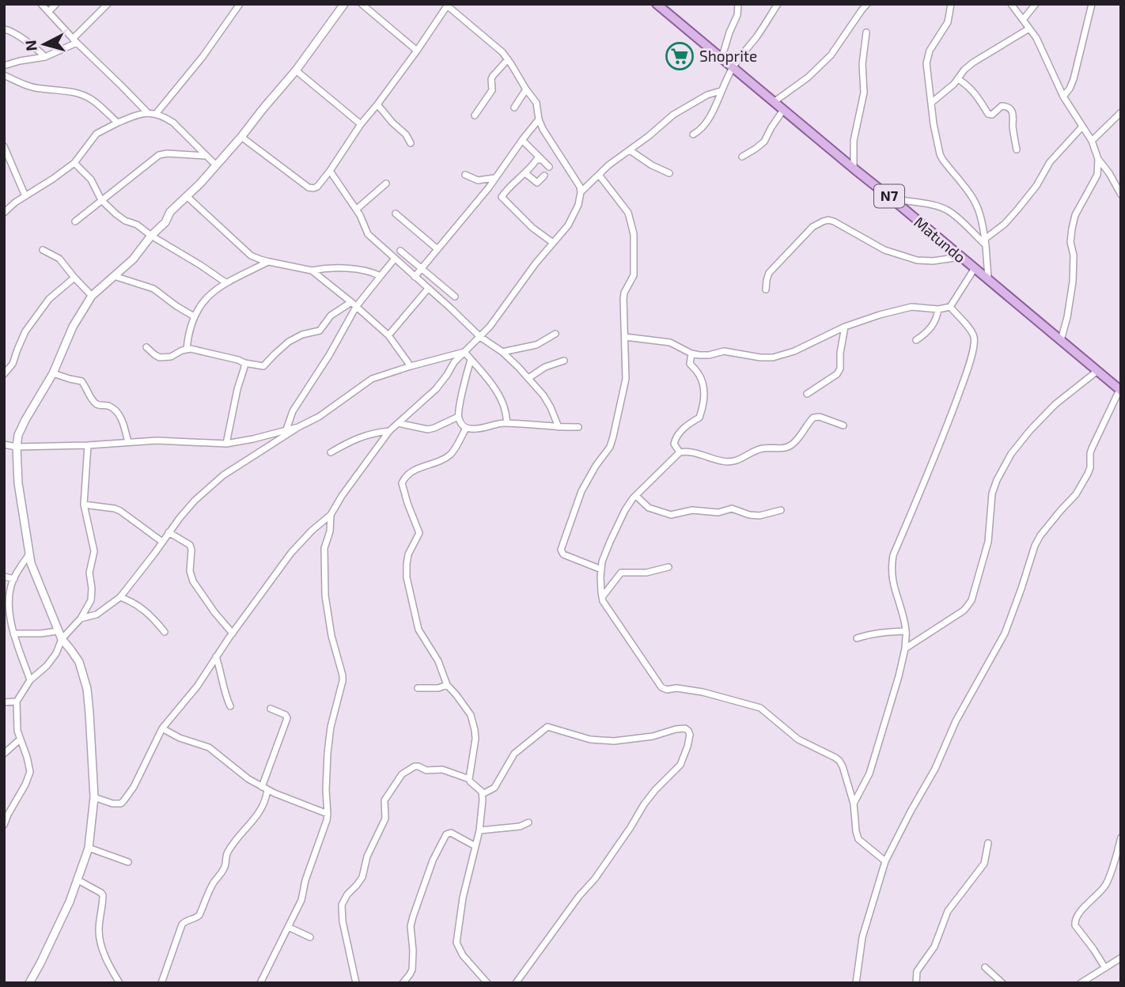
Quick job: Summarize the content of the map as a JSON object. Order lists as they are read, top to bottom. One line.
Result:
{"streets":{"main road":["N7","Matundo"]},"places":{"supermarket":["Shoprite"]},"north":"left"}
